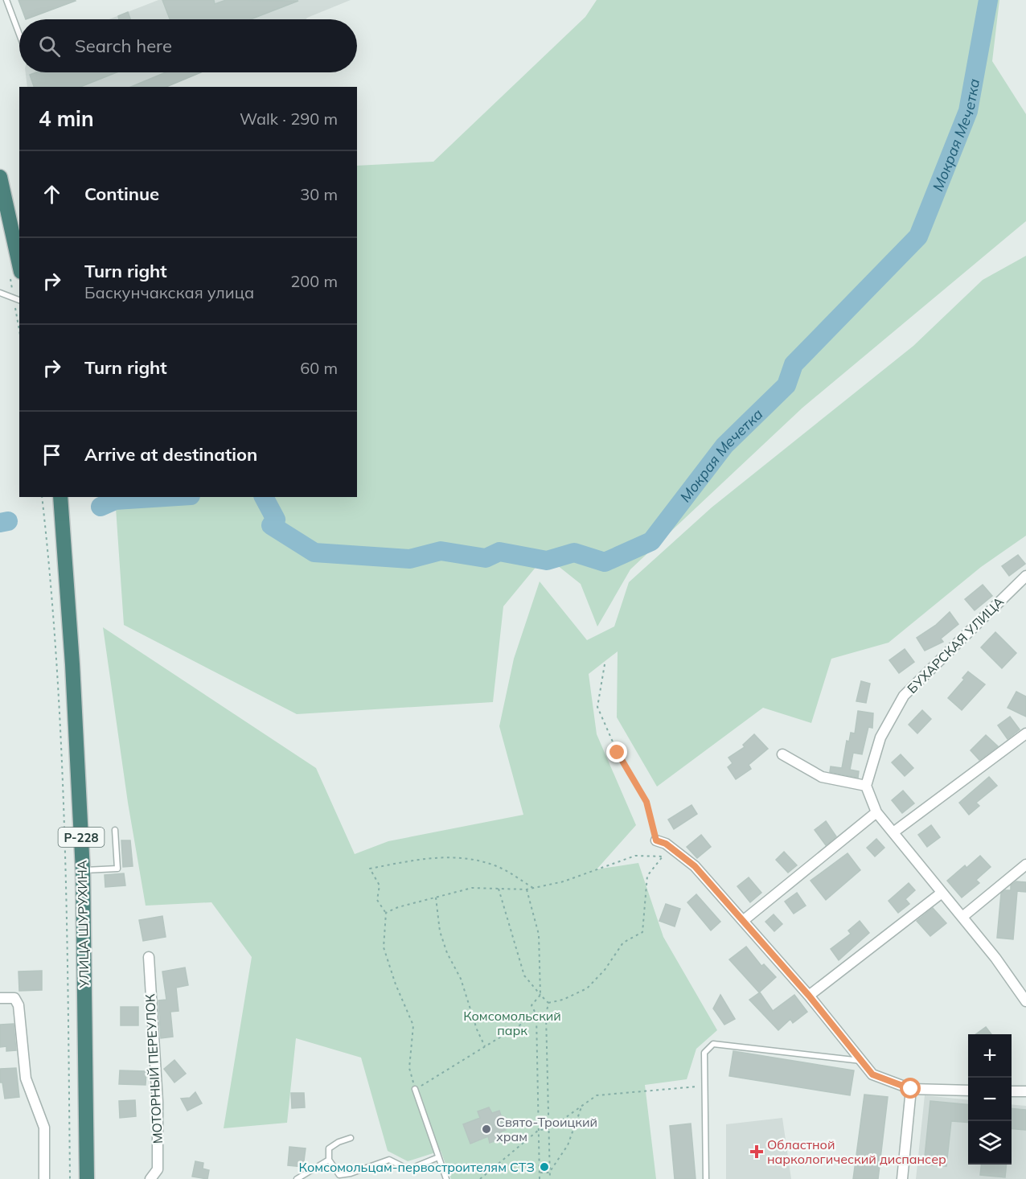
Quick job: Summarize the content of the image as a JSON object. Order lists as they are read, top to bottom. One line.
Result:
{"streets":{"highway":["Р-228","УЛИЦА ШУРУХИНА"],"street":["БУХАРСКАЯ УЛИЦА","МОТОРНЫЙ ПЕРЕУЛОК"]},"water":["Мокрая Мечетка"],"parks":["Комсомольский парк"],"places":{"other":["Свято-Троицкий храм","Комсомольцам-первостроителям СТЗ"],"health":["Областной наркологический диспансер"]},"page":{"search":"Search here","heading":["4 min","Walk · 290 m"],"list":[["Continue","30 m"],["Turn right","Баскунчакская улица","200 m"],["Turn right","60 m"],"Arrive at destination"],"map_buttons":["+","−"]}}
